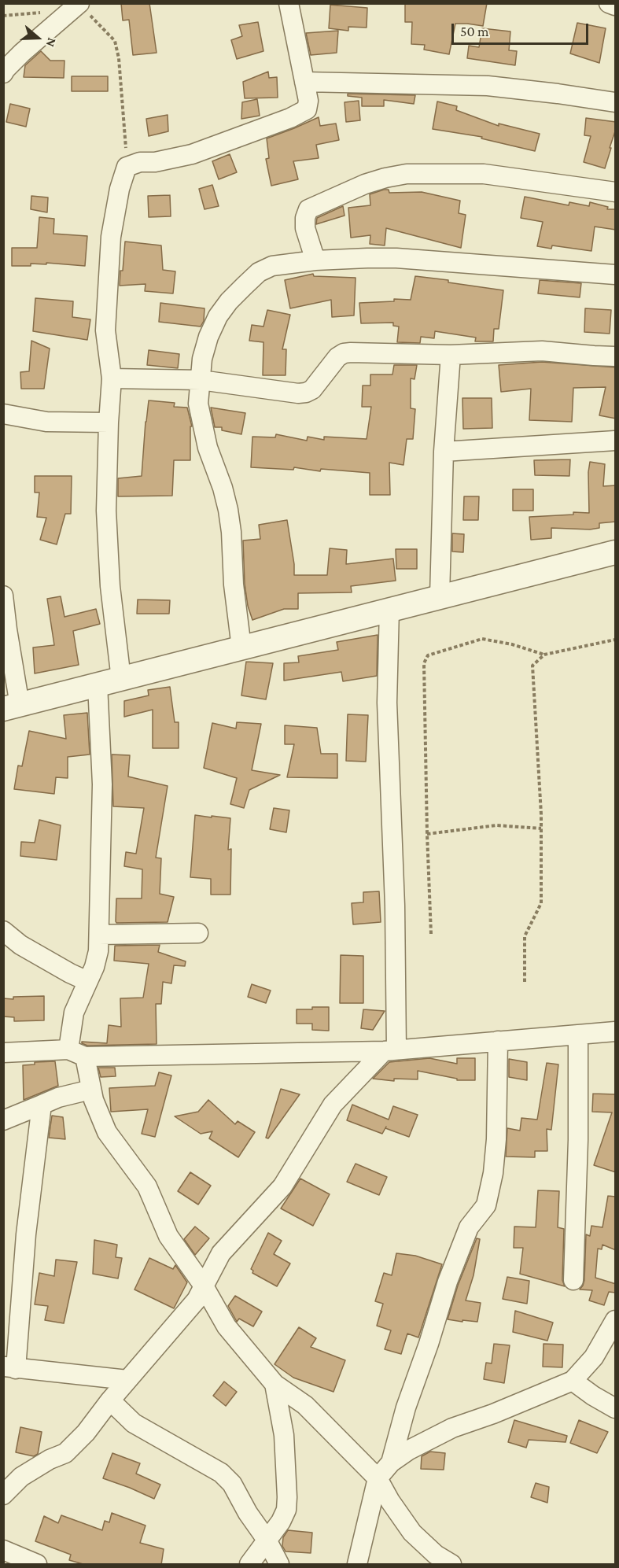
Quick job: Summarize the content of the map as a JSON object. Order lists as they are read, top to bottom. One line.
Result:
{"scale_bar":"50 m","north":"right"}
